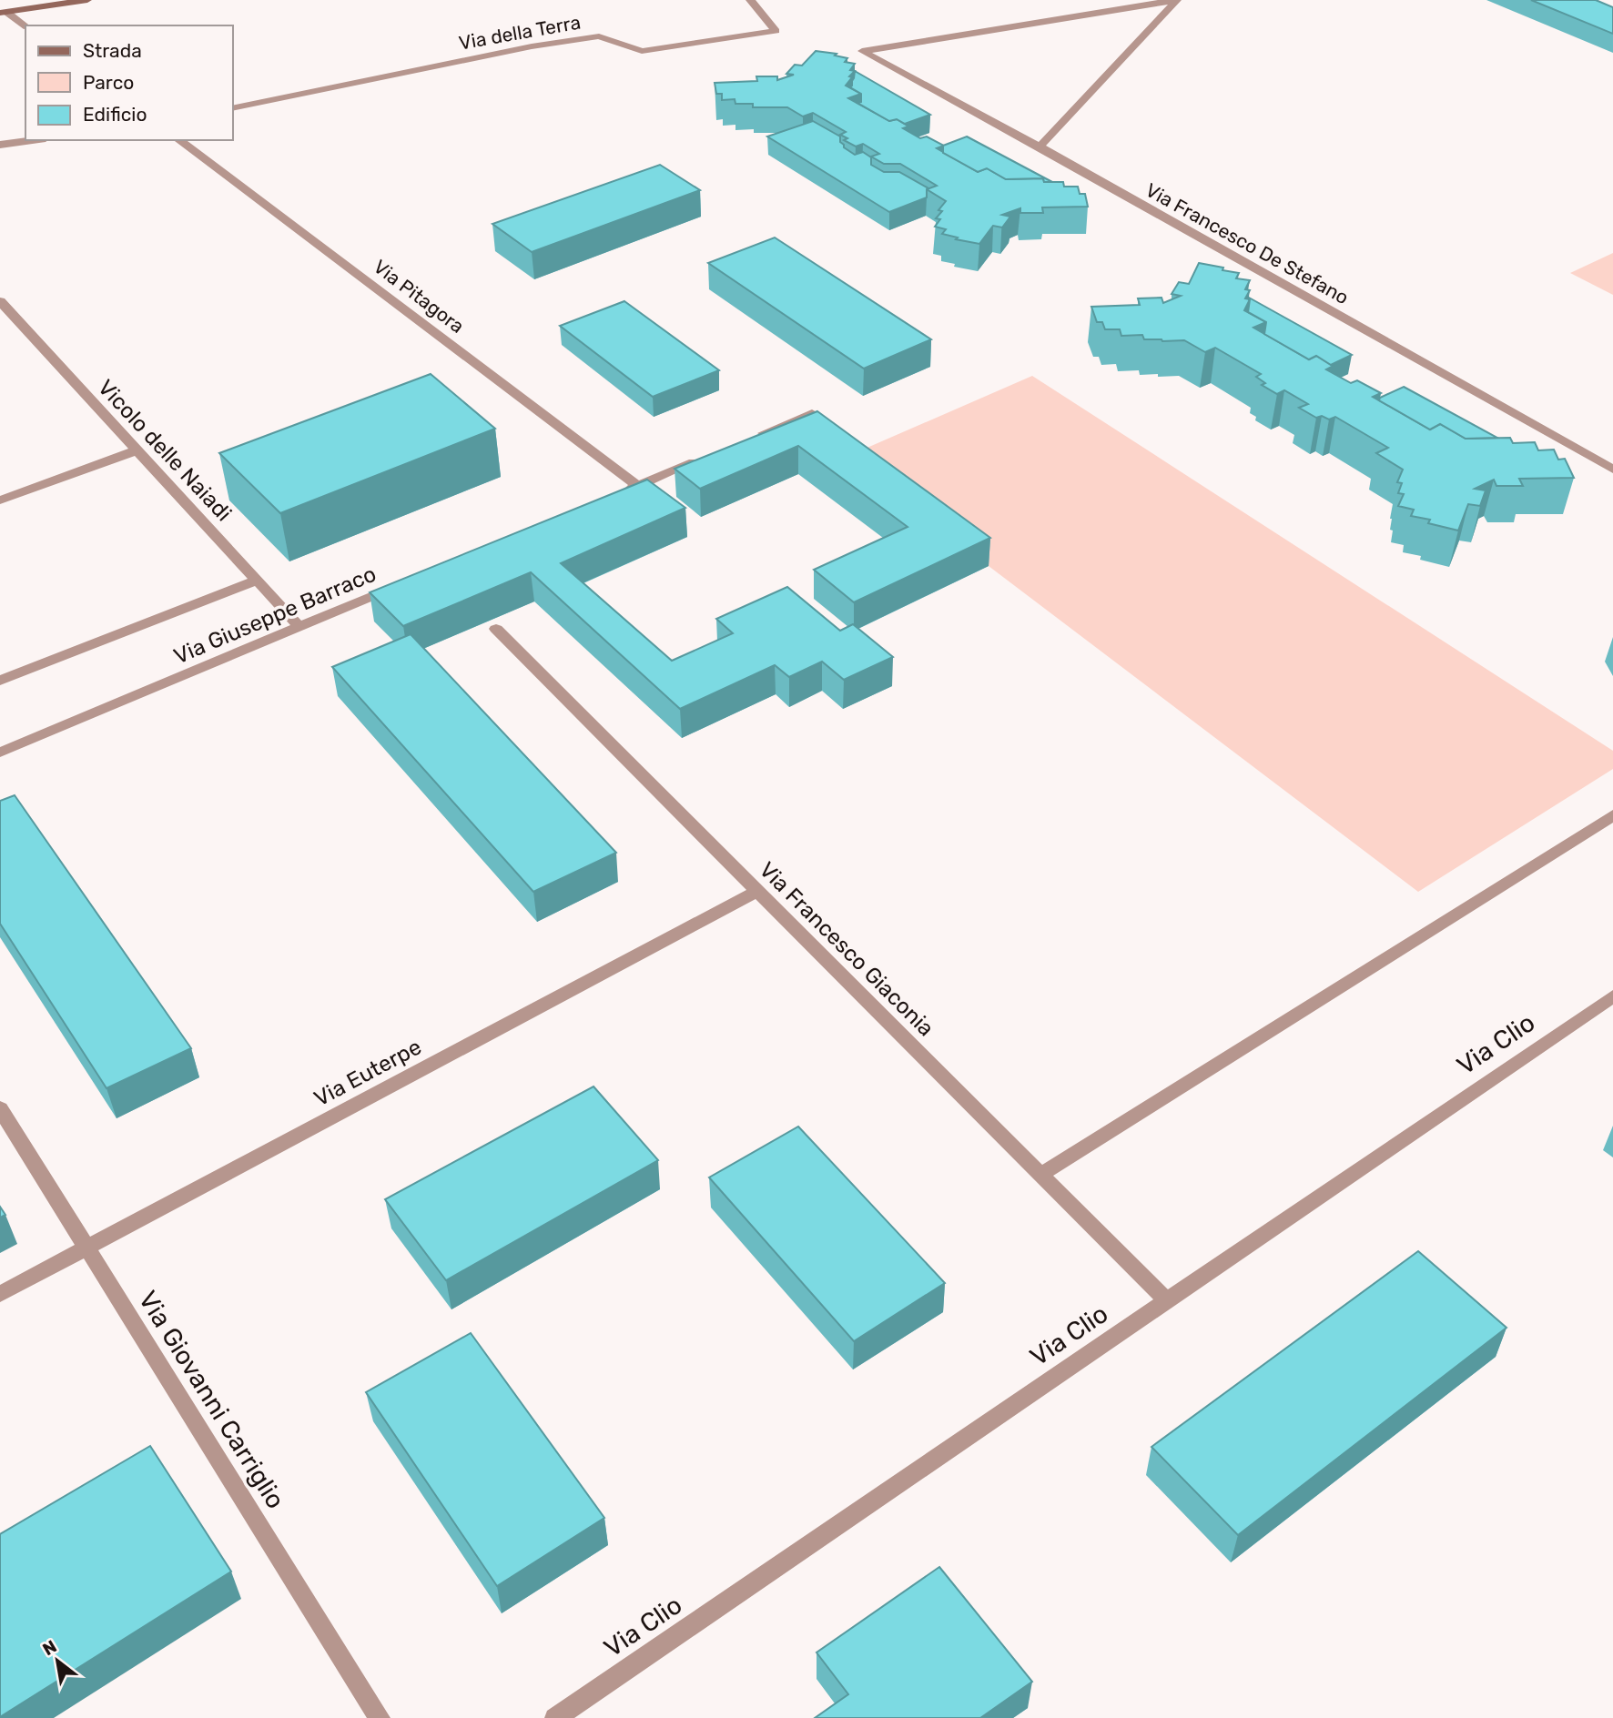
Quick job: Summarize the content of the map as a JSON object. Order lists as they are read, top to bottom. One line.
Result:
{"streets":{"street":["Via della Terra","Via Francesco De Stefano","Via Pitagora","Vicolo delle Naiadi","Via Giuseppe Barraco","Via Francesco Giaconia","Via Clio","Via Euterpe","Via Giovanni Carriglio"]},"crossings":[["Vicolo delle Naiadi","Via Giuseppe Barraco"],["Via Francesco Giaconia","Via Clio"],["Via Francesco Giaconia","Via Euterpe"],["Via Euterpe","Via Giovanni Carriglio"]],"legend":["Strada","Parco","Edificio"],"north":"top left"}
